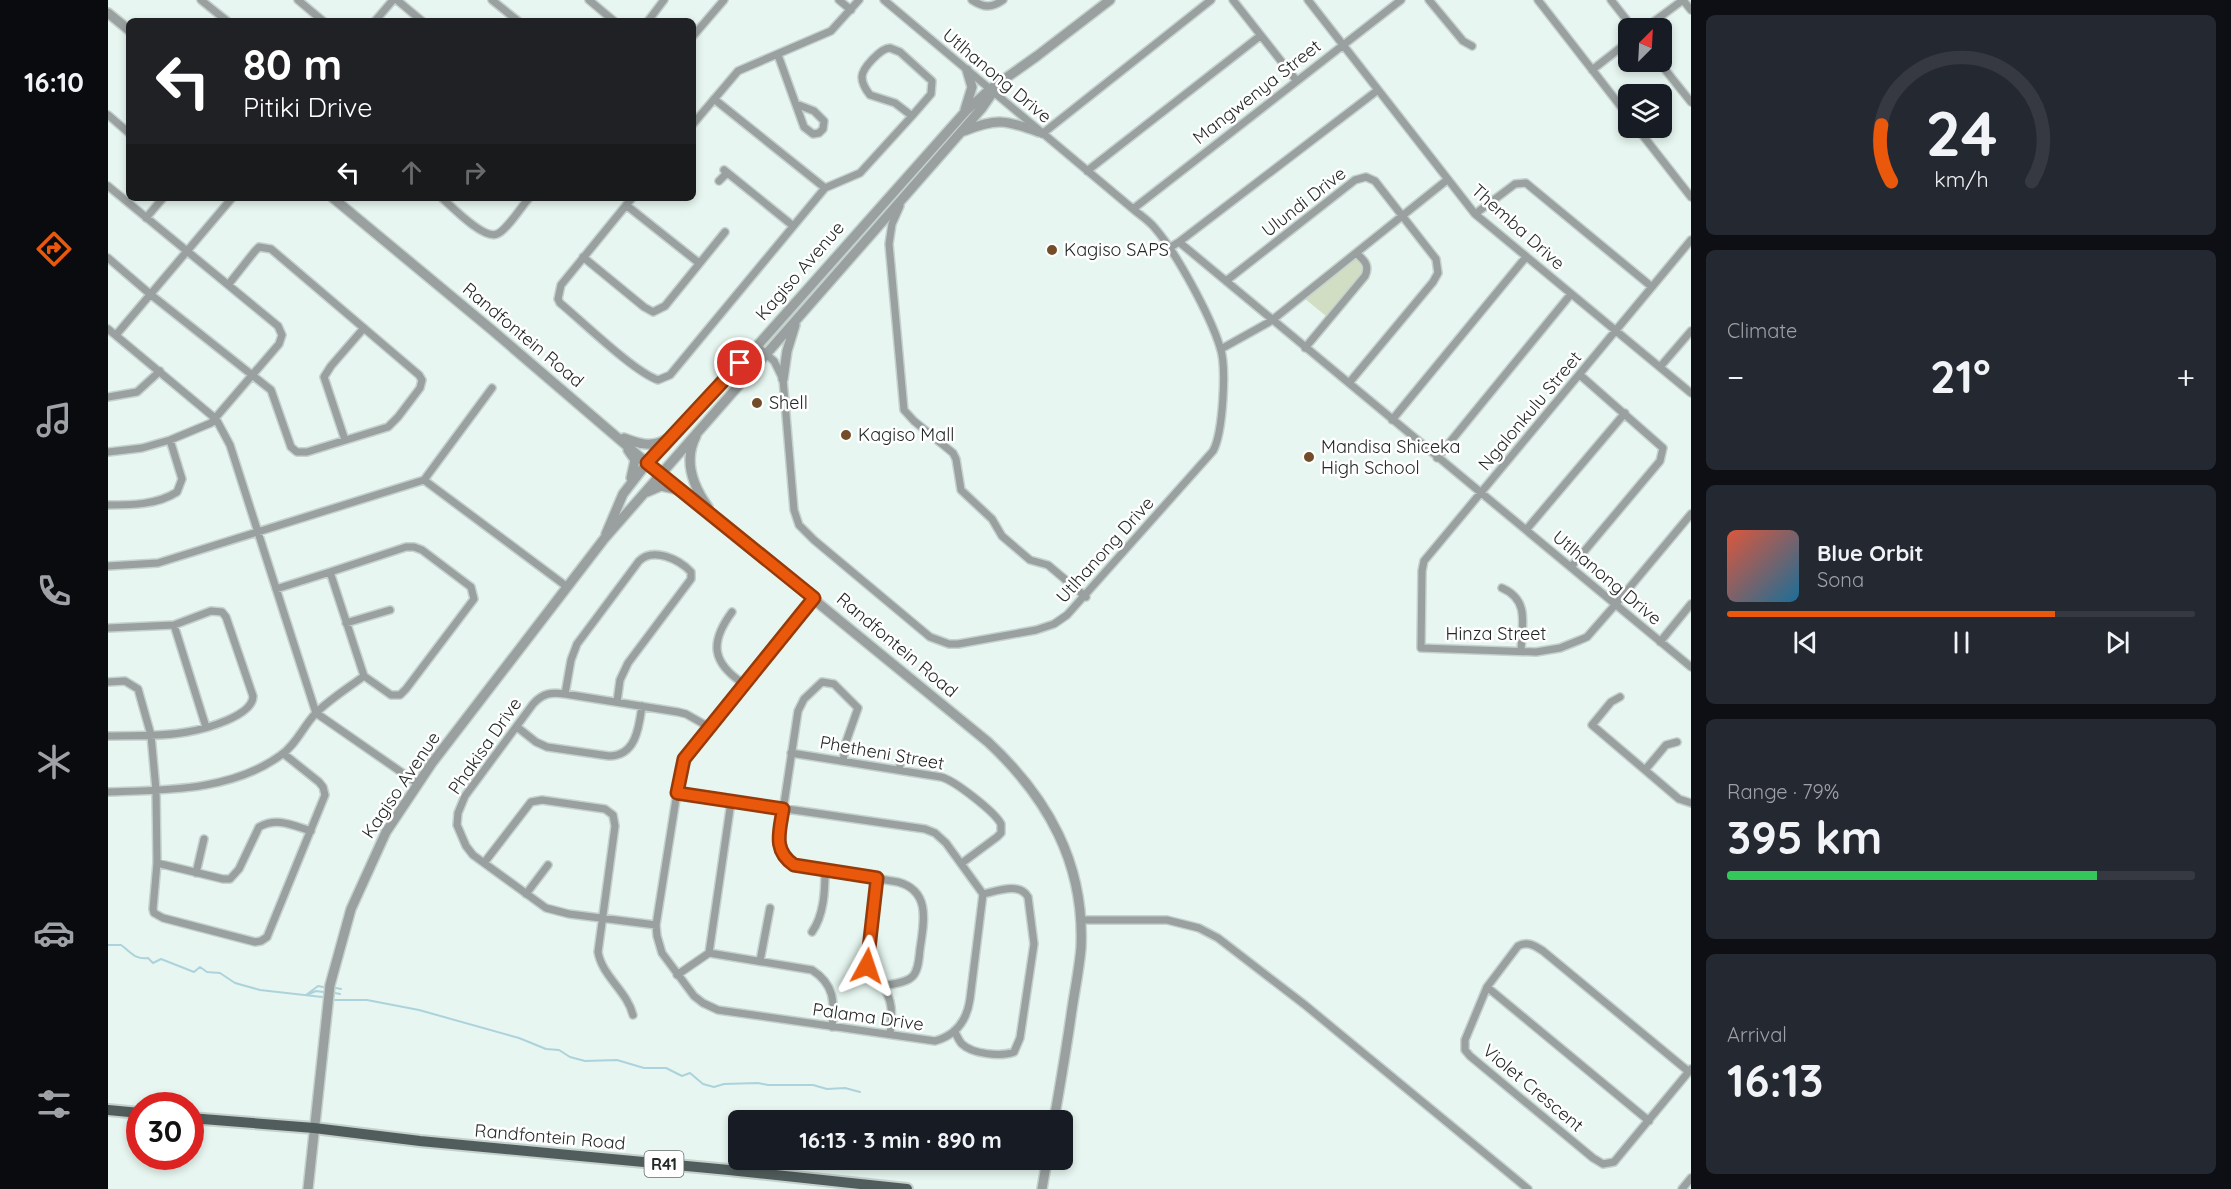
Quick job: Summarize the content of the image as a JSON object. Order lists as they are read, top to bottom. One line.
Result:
{"streets":{"main road":["Randfontein Road","R41"],"street":["Utlhanong Drive","Mangwenya Street","Ulundi Drive","Themba Drive","Kagiso Avenue","Ngalonkulu Street","Hinza Street","Phakisa Drive","Phetheni Street","Palama Drive","Violet Crescent"]},"crossings":[["Utlhanong Drive","Mangwenya Street"],["Utlhanong Drive","Ulundi Drive"],["Utlhanong Drive","Kagiso Avenue"],["Utlhanong Drive","Ngalonkulu Street"],["Utlhanong Drive","Hinza Street"],["Mangwenya Street","Themba Drive"],["Themba Drive","Ngalonkulu Street"],["Kagiso Avenue","Randfontein Road"],["Randfontein Road","Palama Drive"],["Ngalonkulu Street","Hinza Street"],["Phakisa Drive","Palama Drive"]],"places":["Kagiso SAPS","Shell","Kagiso Mall","Mandisa Shiceka High School"],"north":"top right","page":{"tabs":"16:10","turn":["80 m","Pitiki Drive"],"tile":["Climate",["Range · 79%","395 km"],["Arrival","16:13"]],"heat":["−","21°","+"],"song":["Blue Orbit","Sona"],"limit":"30","trip":"16:13 · 3 min · 890 m","gauge":["24","km/h"]}}
